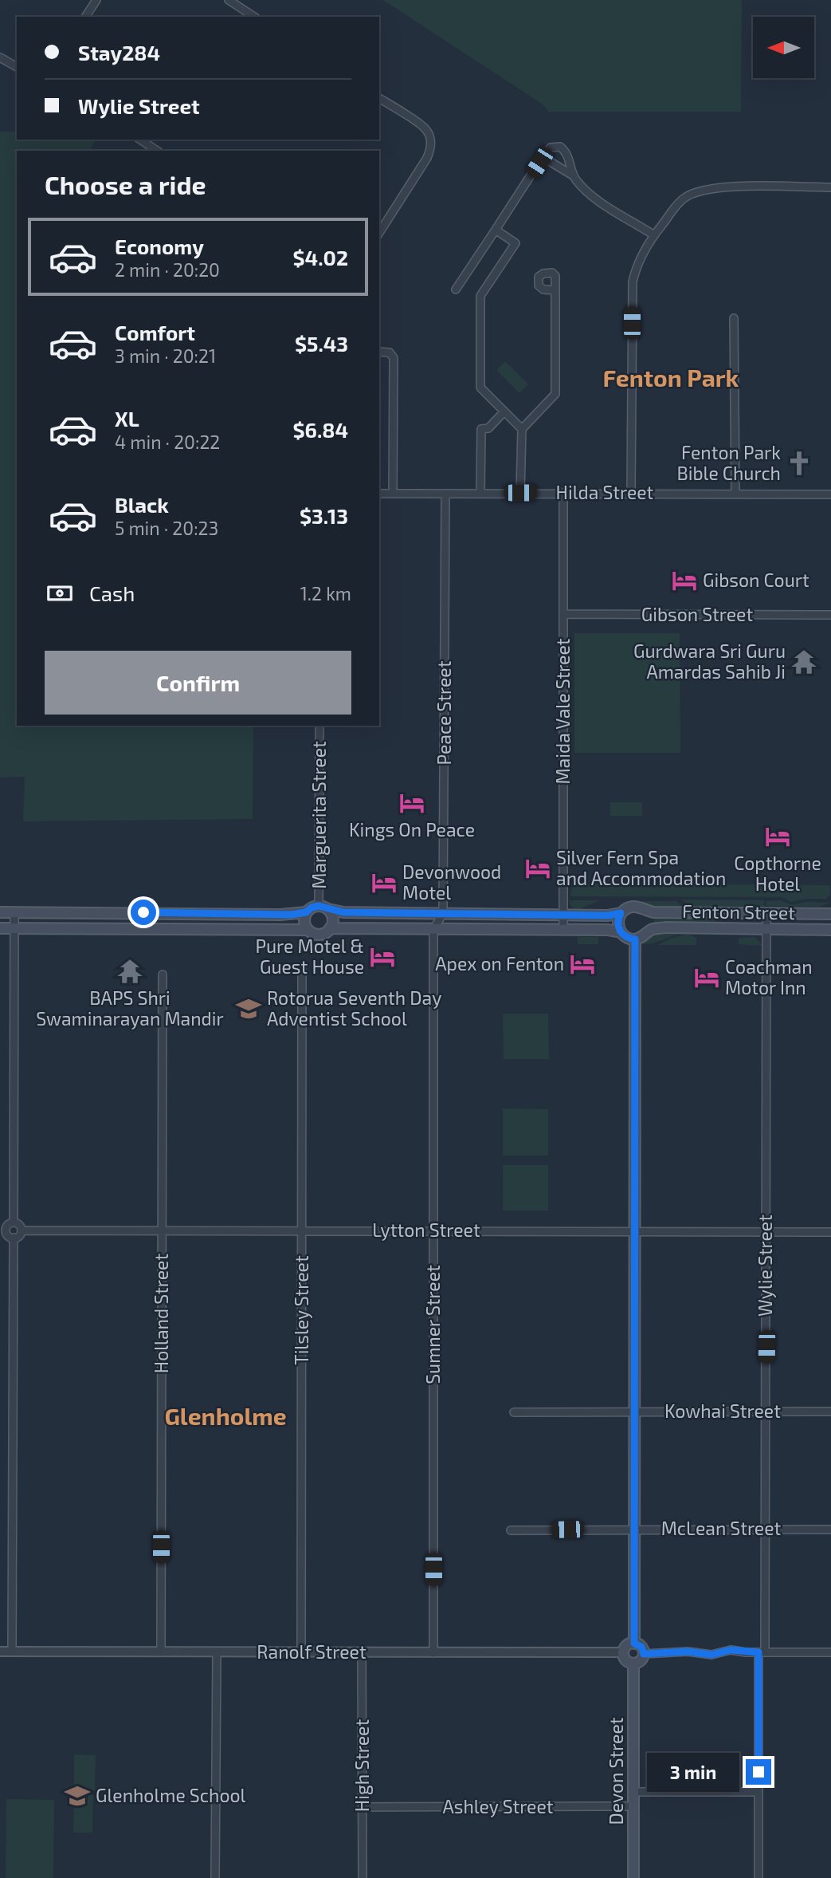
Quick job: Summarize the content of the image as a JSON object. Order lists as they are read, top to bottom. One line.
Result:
{"streets":{"main road":["Fenton Street","Devon Street"],"street":["Hilda Street","Gibson Street","Maida Vale Street","Peace Street","Marguerita Street","Lytton Street","Wylie Street","Tilsley Street","Holland Street","Sumner Street","Kowhai Street","McLean Street","Ranolf Street","High Street","Ashley Street"]},"crossings":[["Hilda Street","Maida Vale Street"],["Hilda Street","Peace Street"],["Gibson Street","Maida Vale Street"],["Peace Street","Sumner Street"],["Fenton Street","Wylie Street"],["Lytton Street","Wylie Street"],["Lytton Street","Tilsley Street"],["Lytton Street","Holland Street"],["Lytton Street","Sumner Street"],["Wylie Street","Kowhai Street"],["Wylie Street","McLean Street"],["Tilsley Street","Ranolf Street"],["Holland Street","Ranolf Street"],["Sumner Street","Ranolf Street"],["Ranolf Street","High Street"],["Ranolf Street","Devon Street"],["High Street","Ashley Street"],["Devon Street","Ashley Street"]],"districts":["Fenton Park","Glenholme"],"places":{"church":["Fenton Park Bible Church"],"hotel":["Gibson Court","Kings On Peace","Copthorne Hotel","Silver Fern Spa and Accommodation","Devonwood Motel","Pure Motel & Guest House","Apex on Fenton","Coachman Motor Inn"],"temple":["Gurdwara Sri Guru Amardas Sahib Ji","BAPS Shri Swaminarayan Mandir"],"school or university":["Rotorua Seventh Day Adventist School","Glenholme School"]},"north":"left","page":{"banner":["Stay284","Wylie Street"],"heading":"Choose a ride","list":[{"name":"Economy","note":"2 min · 20:20","value":"$4.02"},{"name":"Comfort","note":"3 min · 20:21","value":"$5.43"},{"name":"XL","note":"4 min · 20:22","value":"$6.84"},{"name":"Black","note":"5 min · 20:23","value":"$3.13"}],"pay":["Cash","1.2 km"],"buttons":"Confirm","bubble":"3 min"}}
